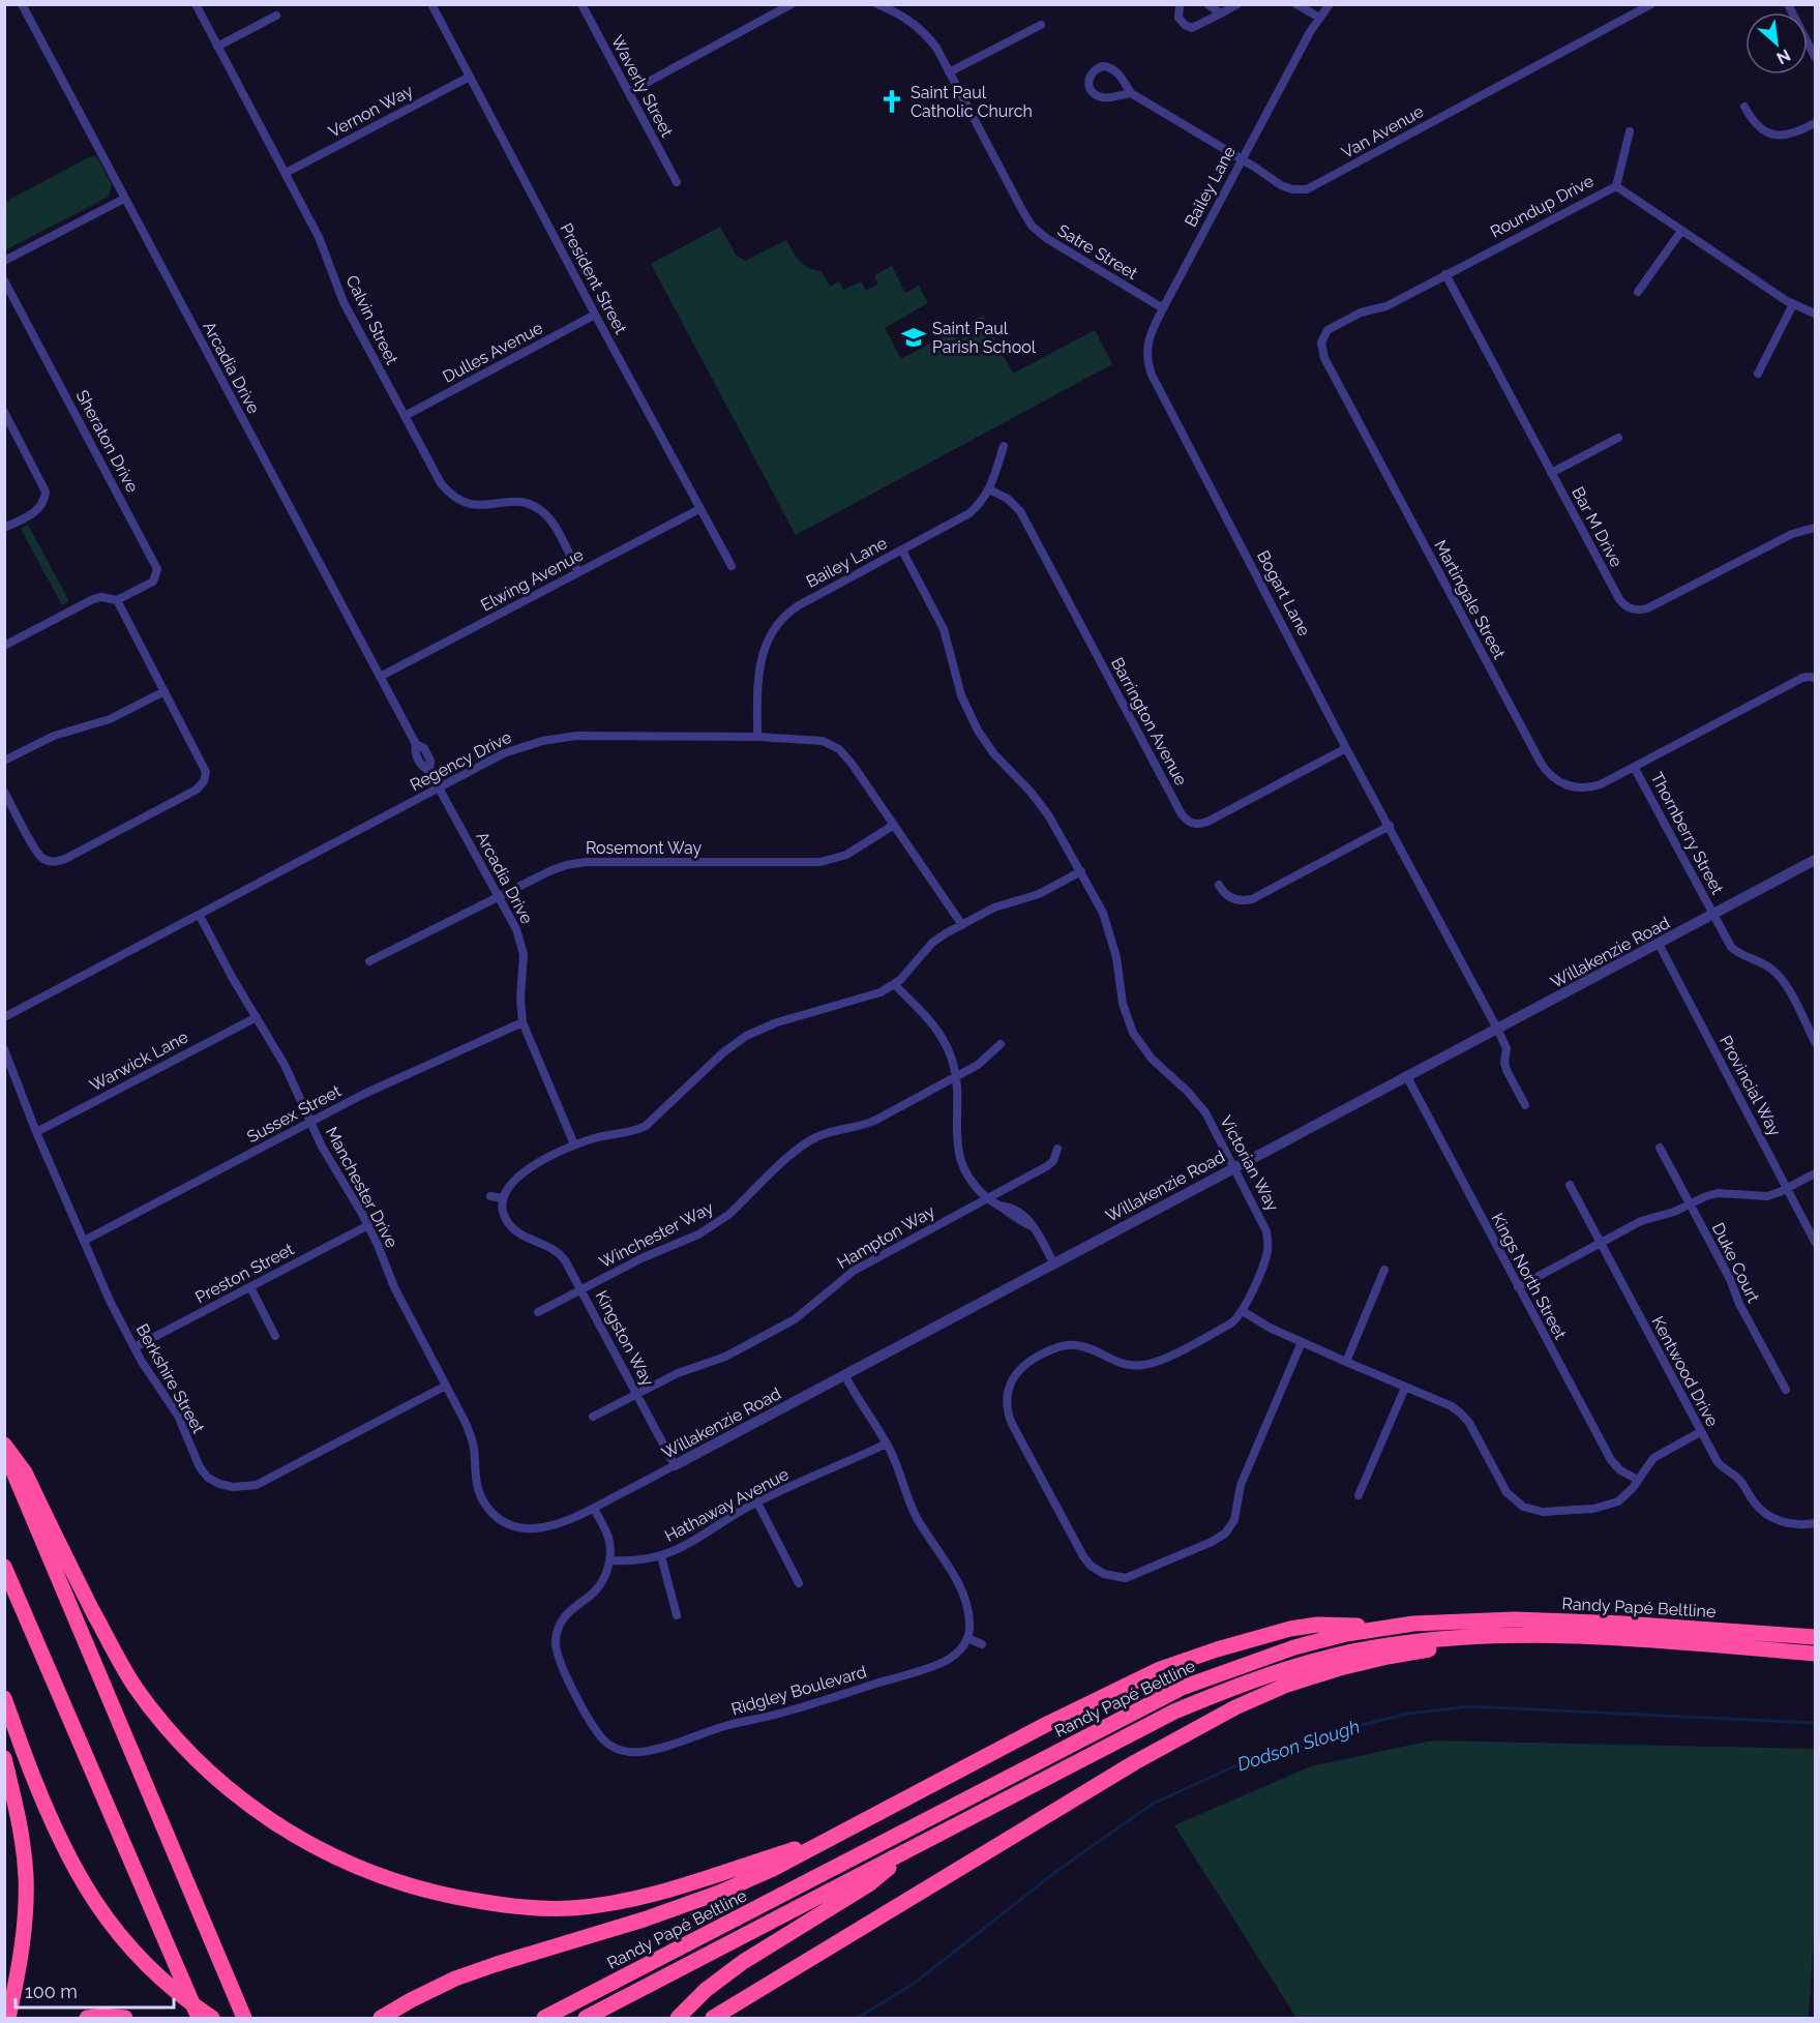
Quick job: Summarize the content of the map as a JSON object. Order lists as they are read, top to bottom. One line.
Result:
{"streets":{"highway":["Randy Papé Beltline"],"street":["Waverly Street","Vernon Way","Van Avenue","Bailey Lane","Roundup Drive","Satre Street","President Street","Calvin Street","Dulles Avenue","Arcadia Drive","Sheraton Drive","Bar M Drive","Elwing Avenue","Bogart Lane","Martingale Street","Barrington Avenue","Regency Drive","Thornberry Street","Rosemont Way","Willakenzie Road","Warwick Lane","Provincial Way","Sussex Street","Victorian Way","Manchester Drive","Winchester Way","Hampton Way","Duke Court","Preston Street","Kings North Street","Kingston Way","Kentwood Drive","Berkshire Street","Hathaway Avenue","Ridgley Boulevard"]},"crossings":[["Vernon Way","President Street"],["Vernon Way","Calvin Street"],["Van Avenue","Bailey Lane"],["Bailey Lane","Satre Street"],["Bailey Lane","Bogart Lane"],["Bailey Lane","Barrington Avenue"],["Bailey Lane","Regency Drive"],["Bailey Lane","Victorian Way"],["Roundup Drive","Bar M Drive"],["Roundup Drive","Martingale Street"],["President Street","Dulles Avenue"],["President Street","Elwing Avenue"],["Calvin Street","Dulles Avenue"],["Calvin Street","Elwing Avenue"],["Arcadia Drive","Elwing Avenue"],["Arcadia Drive","Regency Drive"],["Arcadia Drive","Rosemont Way"],["Arcadia Drive","Sussex Street"],["Bogart Lane","Barrington Avenue"],["Bogart Lane","Willakenzie Road"],["Martingale Street","Thornberry Street"],["Regency Drive","Rosemont Way"],["Regency Drive","Manchester Drive"],["Thornberry Street","Willakenzie Road"],["Willakenzie Road","Provincial Way"],["Willakenzie Road","Victorian Way"],["Willakenzie Road","Manchester Drive"],["Willakenzie Road","Kings North Street"],["Willakenzie Road","Kingston Way"],["Warwick Lane","Manchester Drive"],["Warwick Lane","Berkshire Street"],["Sussex Street","Manchester Drive"],["Sussex Street","Berkshire Street"],["Manchester Drive","Preston Street"],["Manchester Drive","Berkshire Street"],["Winchester Way","Kingston Way"],["Hampton Way","Kingston Way"],["Preston Street","Berkshire Street"],["Hathaway Avenue","Ridgley Boulevard"]],"water":["Dodson Slough"],"places":{"church":["Saint Paul Catholic Church"],"school or university":["Saint Paul Parish School"]},"scale_bar":"100 m","north":"bottom right"}
